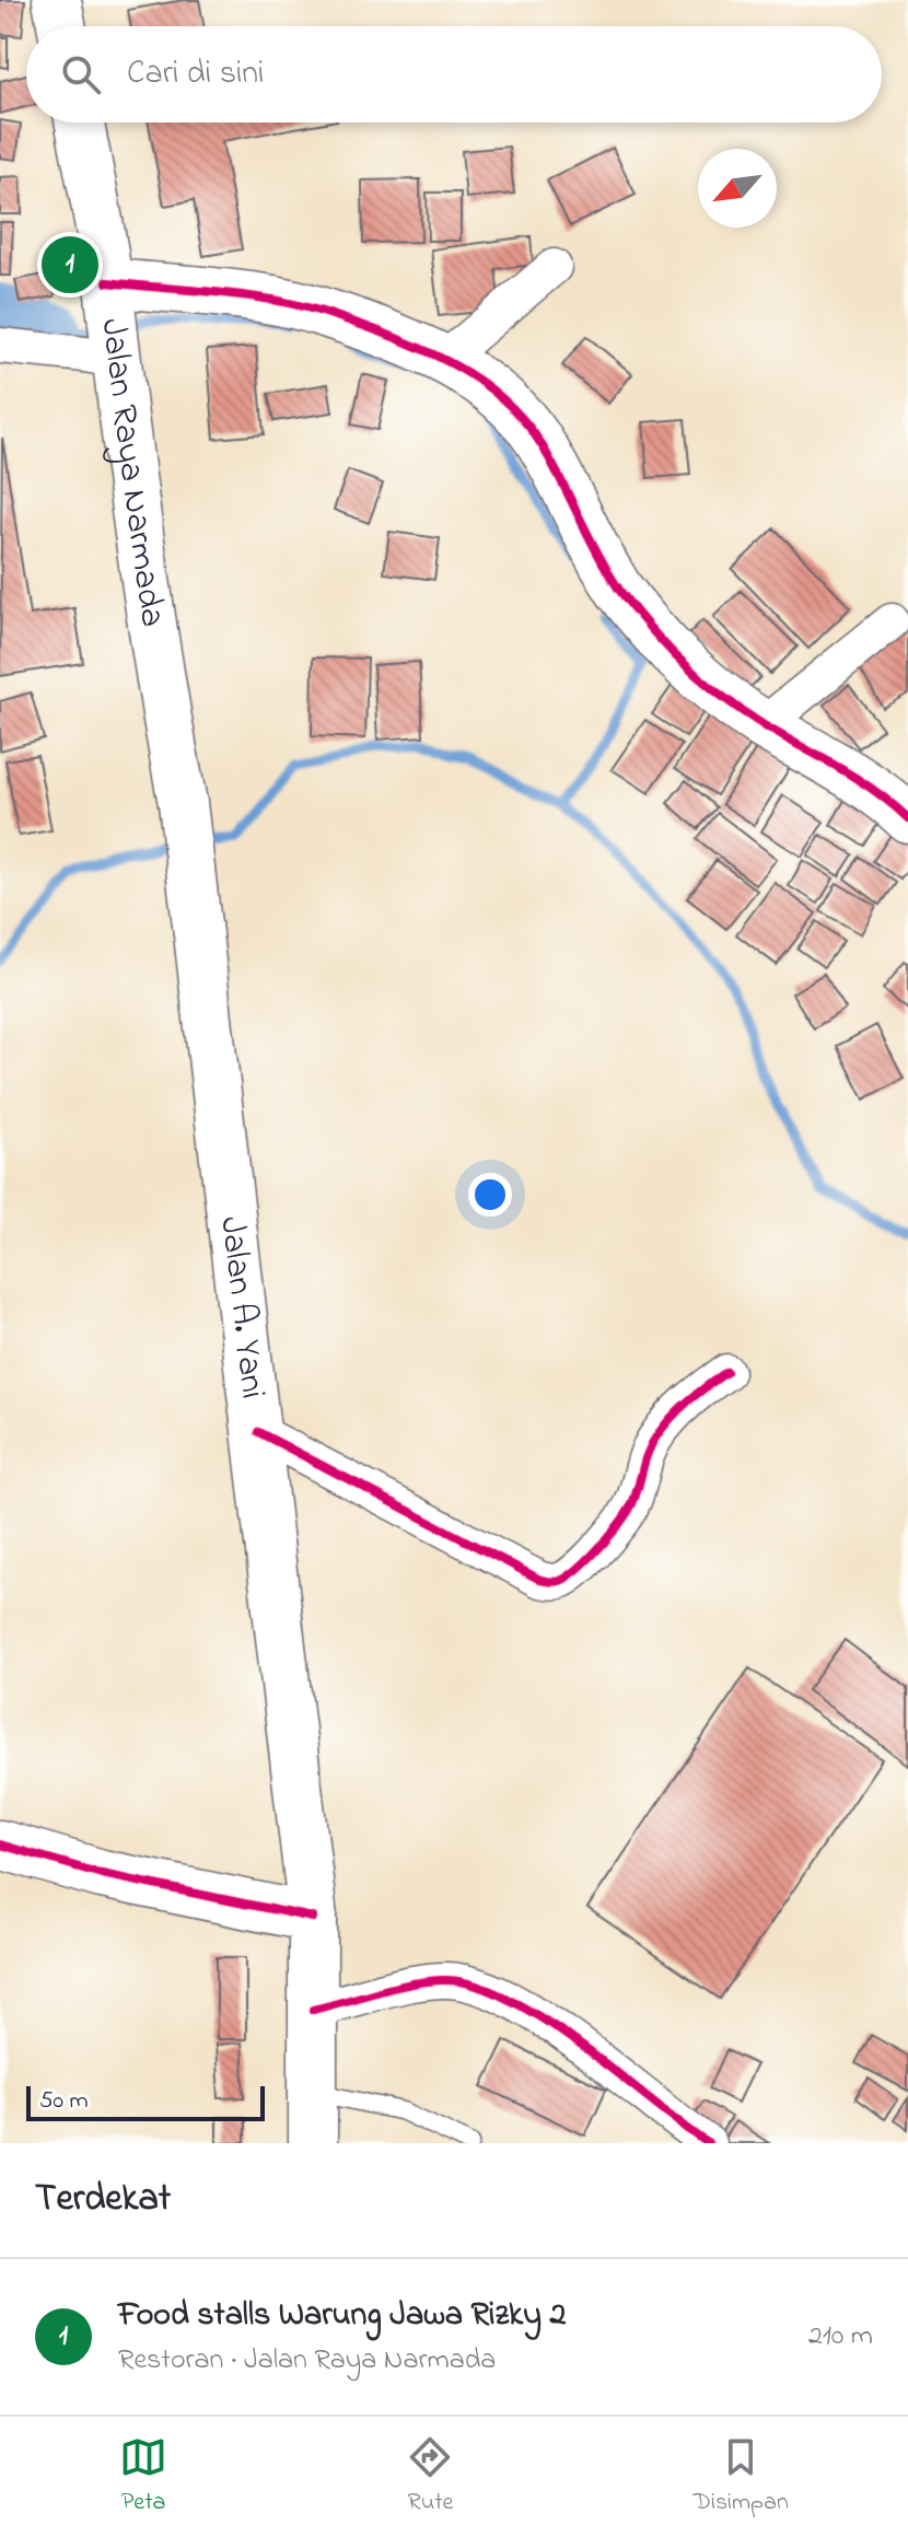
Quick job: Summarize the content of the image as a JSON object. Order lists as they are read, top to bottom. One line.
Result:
{"streets":{"main road":["Jalan Raya Narmada","Jalan A. Yani"]},"crossings":[["Jalan Raya Narmada","Jalan A. Yani"]],"scale_bar":"50 m","north":"bottom left","page":{"search":"Cari di sini","pins":"1","scale":"50 m","heading":"Terdekat","list":[{"mark":"1","name":"Food stalls Warung Jawa Rizky 2","note":"Restoran · Jalan Raya Narmada","value":"210 m"}],"nav":["Peta","Rute","Disimpan"]}}
